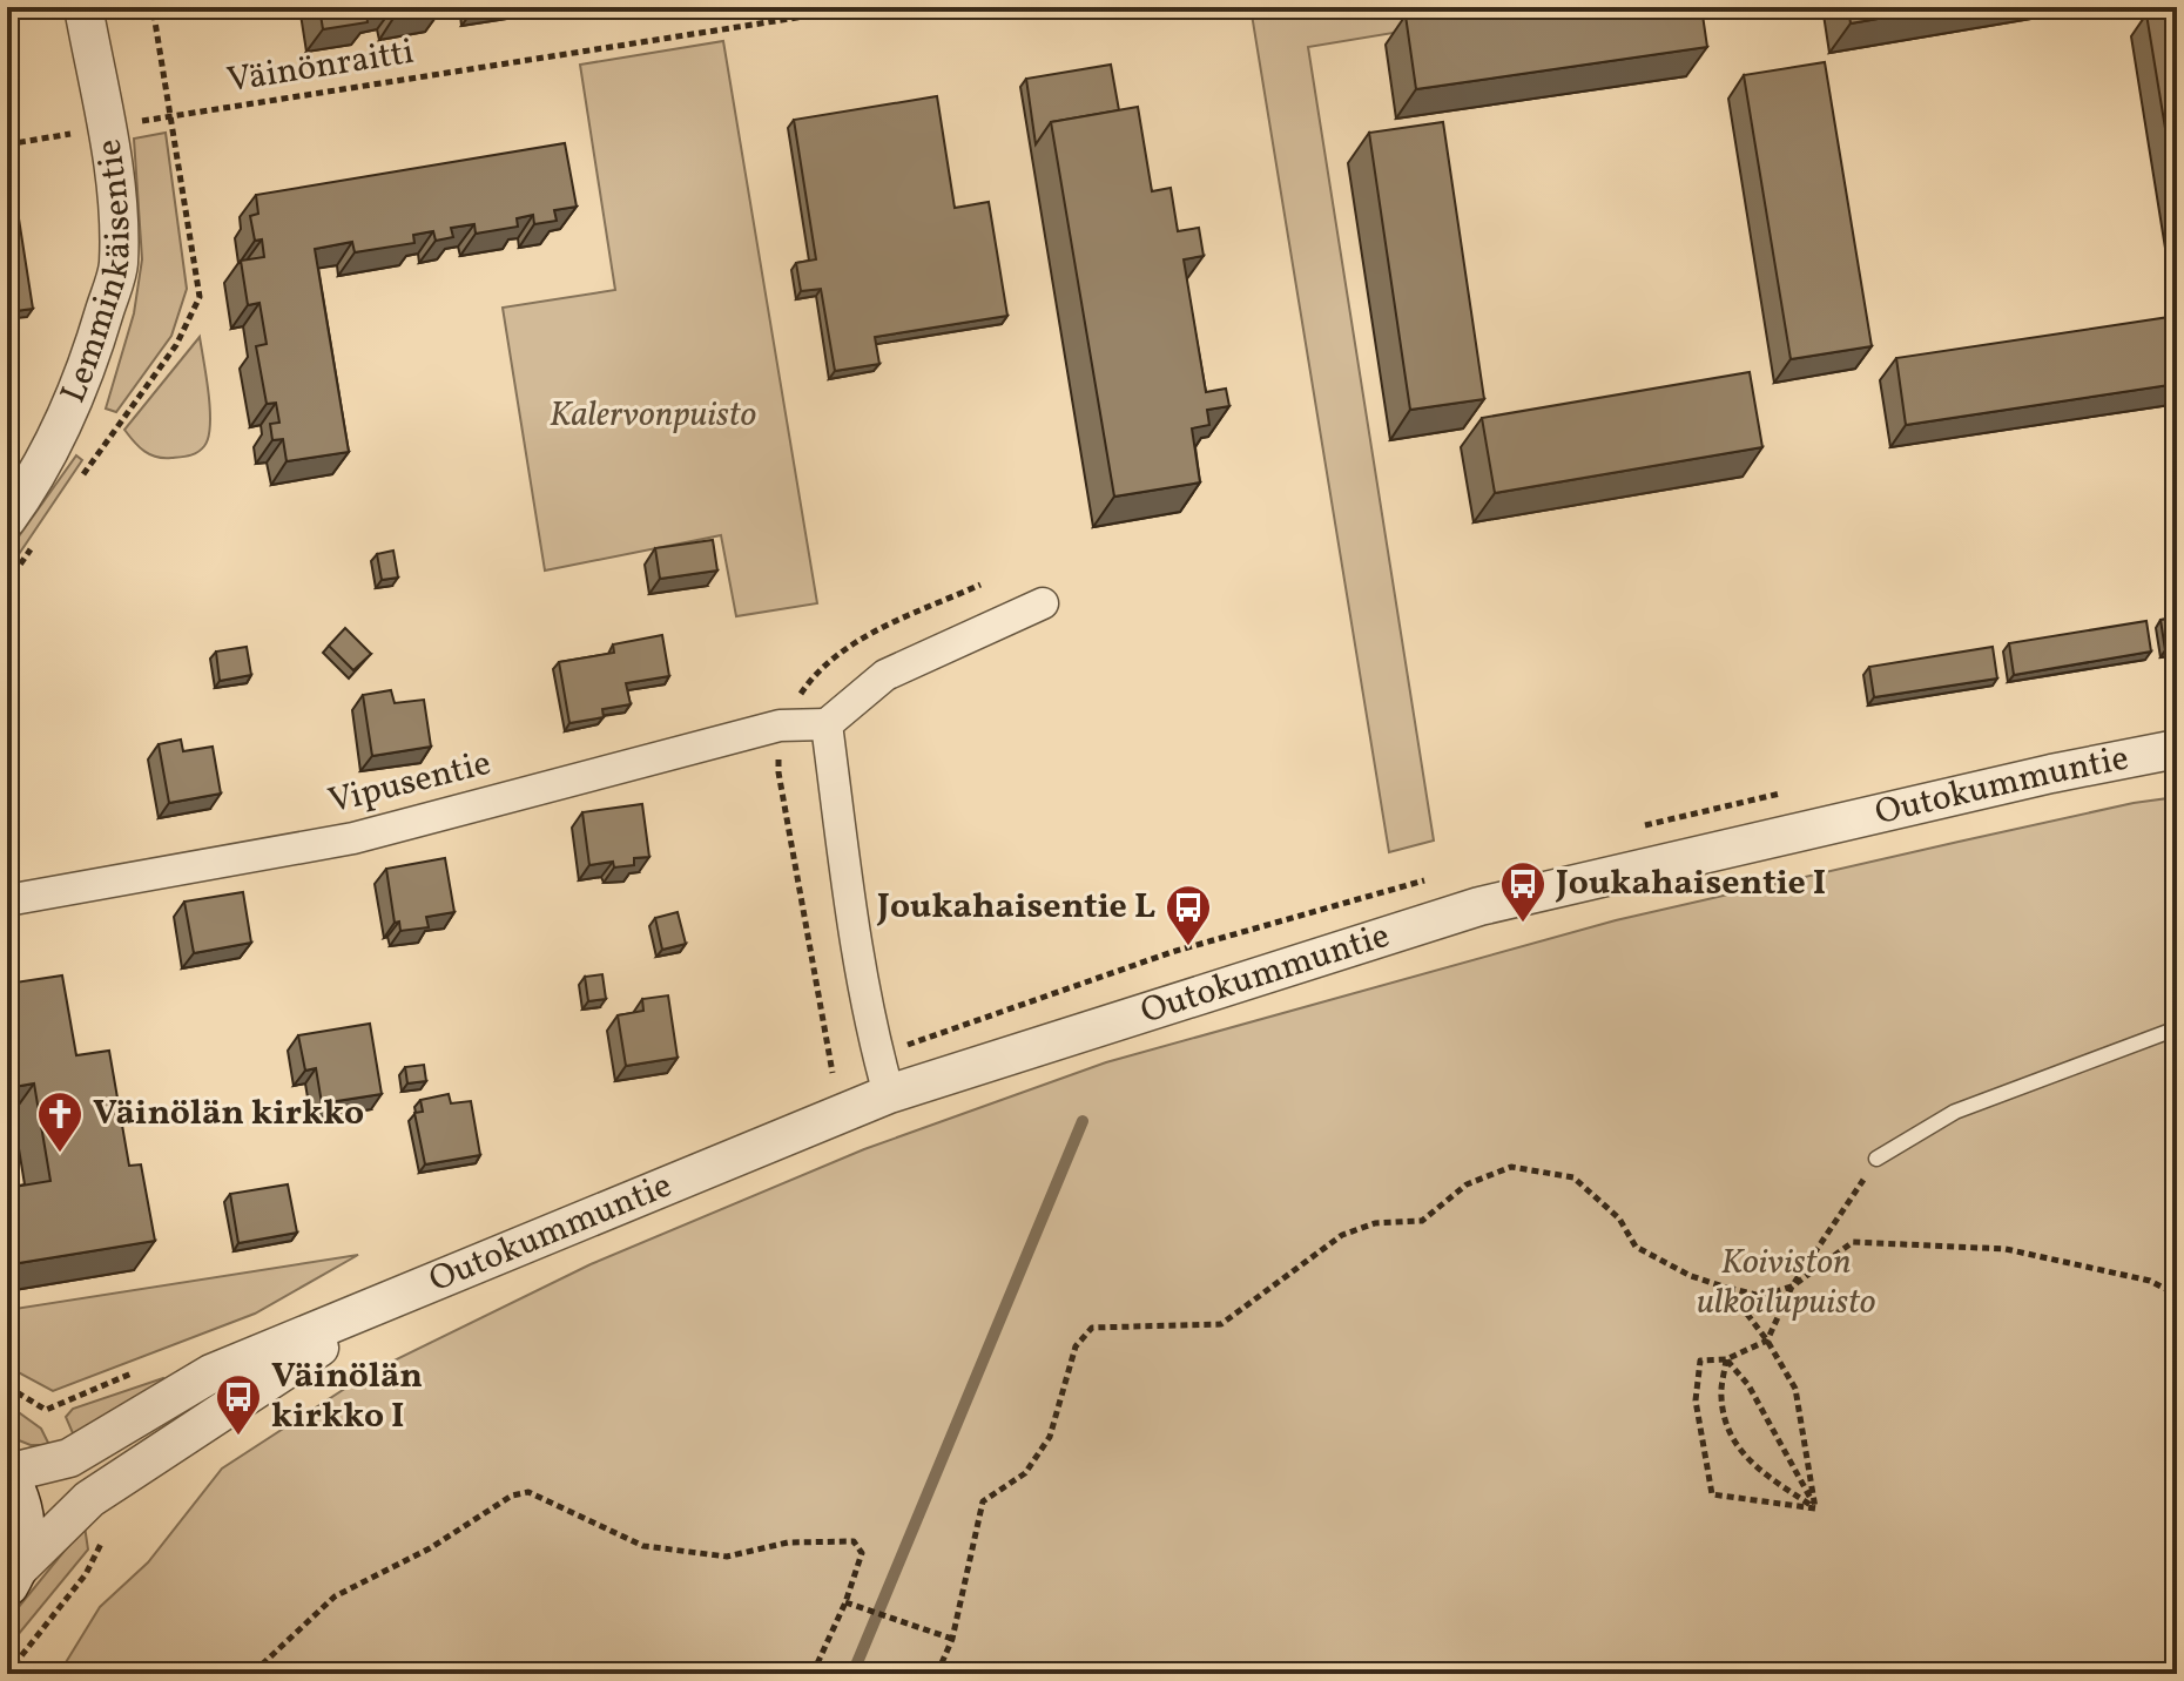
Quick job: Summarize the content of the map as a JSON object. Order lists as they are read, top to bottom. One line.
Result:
{"streets":{"street":["Lemminkäisentie","Vipusentie","Outokummuntie"],"path":["Väinönraitti"]},"crossings":[["Väinönraitti","Lemminkäisentie"]],"parks":["Kalervonpuisto","Koiviston ulkoilupuisto"],"places":{"bus stop":["Joukahaisentie I","Joukahaisentie L","Väinölän kirkko I"],"church":["Väinölän kirkko"]}}
